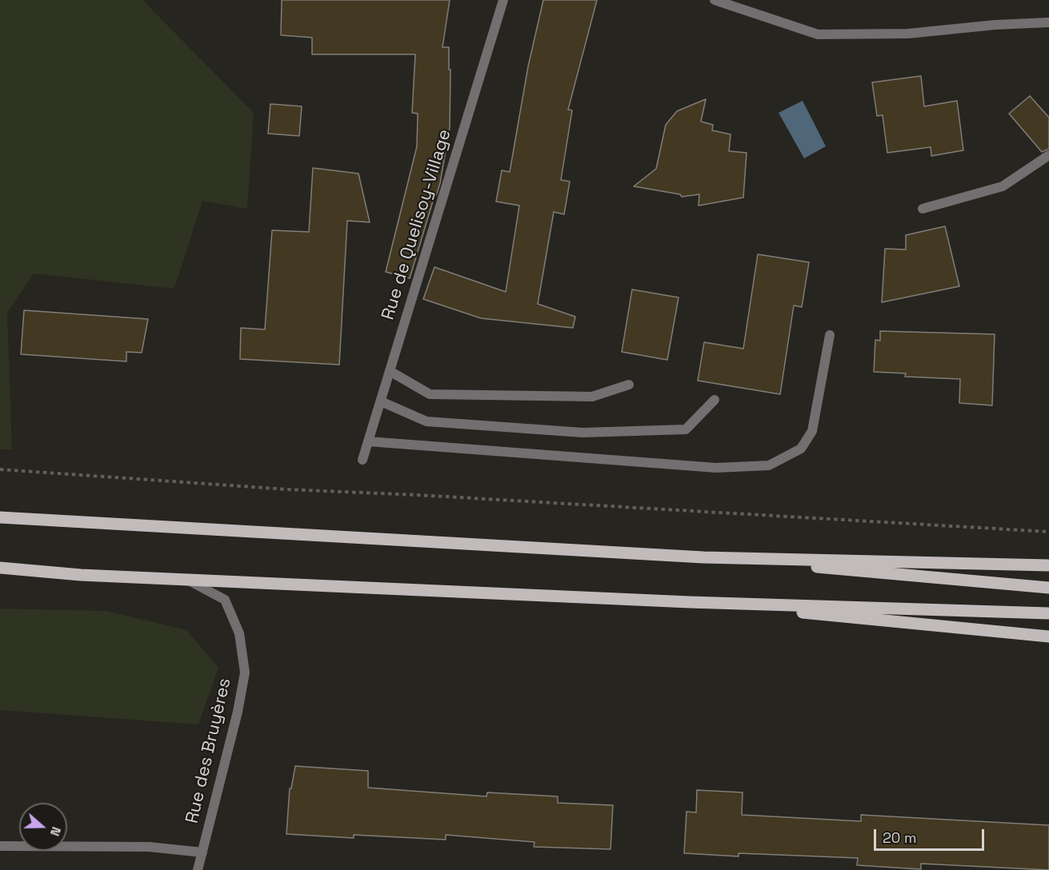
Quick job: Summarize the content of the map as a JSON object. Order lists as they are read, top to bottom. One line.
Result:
{"streets":{"street":["Rue de Quelisoy-Village","Rue des Bruyères"]},"scale_bar":"20 m","north":"right"}
